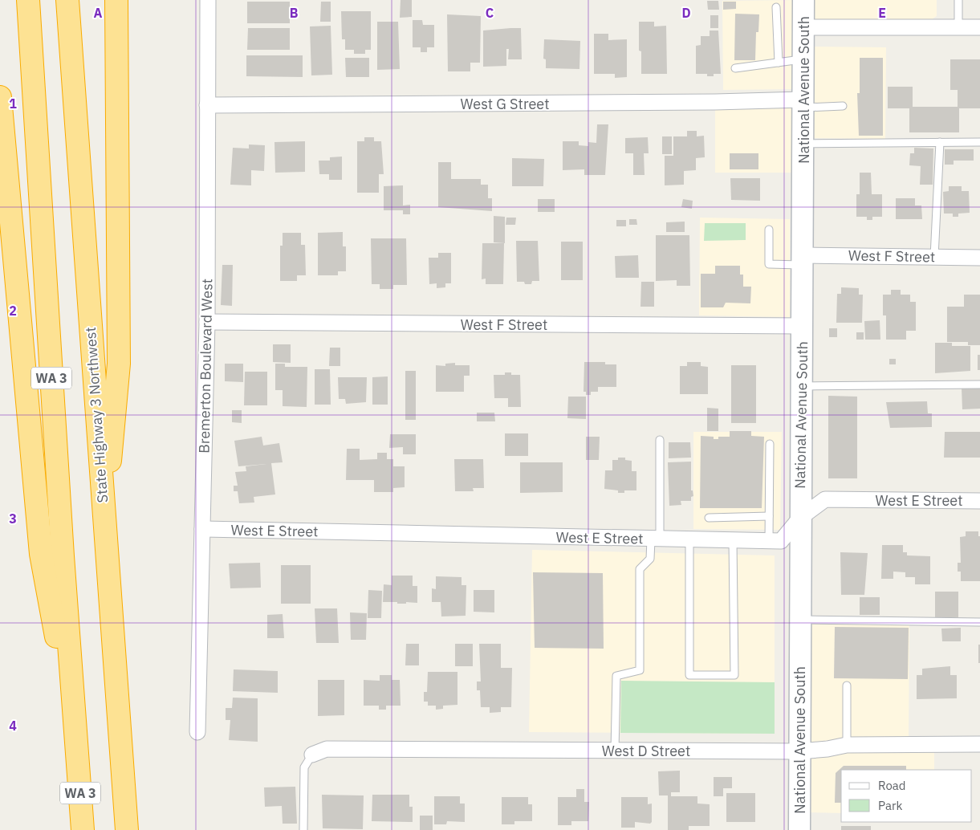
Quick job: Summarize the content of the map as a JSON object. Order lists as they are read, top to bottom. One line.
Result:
{"streets":{"highway":["WA 3","State Highway 3 Northwest"],"main road":["National Avenue South"],"street":["West G Street","West F Street","Bremerton Boulevard West","West E Street","West D Street"]},"crossings":[["National Avenue South","West G Street"],["National Avenue South","West F Street"],["National Avenue South","West E Street"],["National Avenue South","West D Street"],["West G Street","Bremerton Boulevard West"],["West F Street","Bremerton Boulevard West"],["Bremerton Boulevard West","West E Street"]],"legend":["Road","Park"],"grid":{"columns":["A","B","C","D","E"],"rows":["1","2","3","4"]}}
